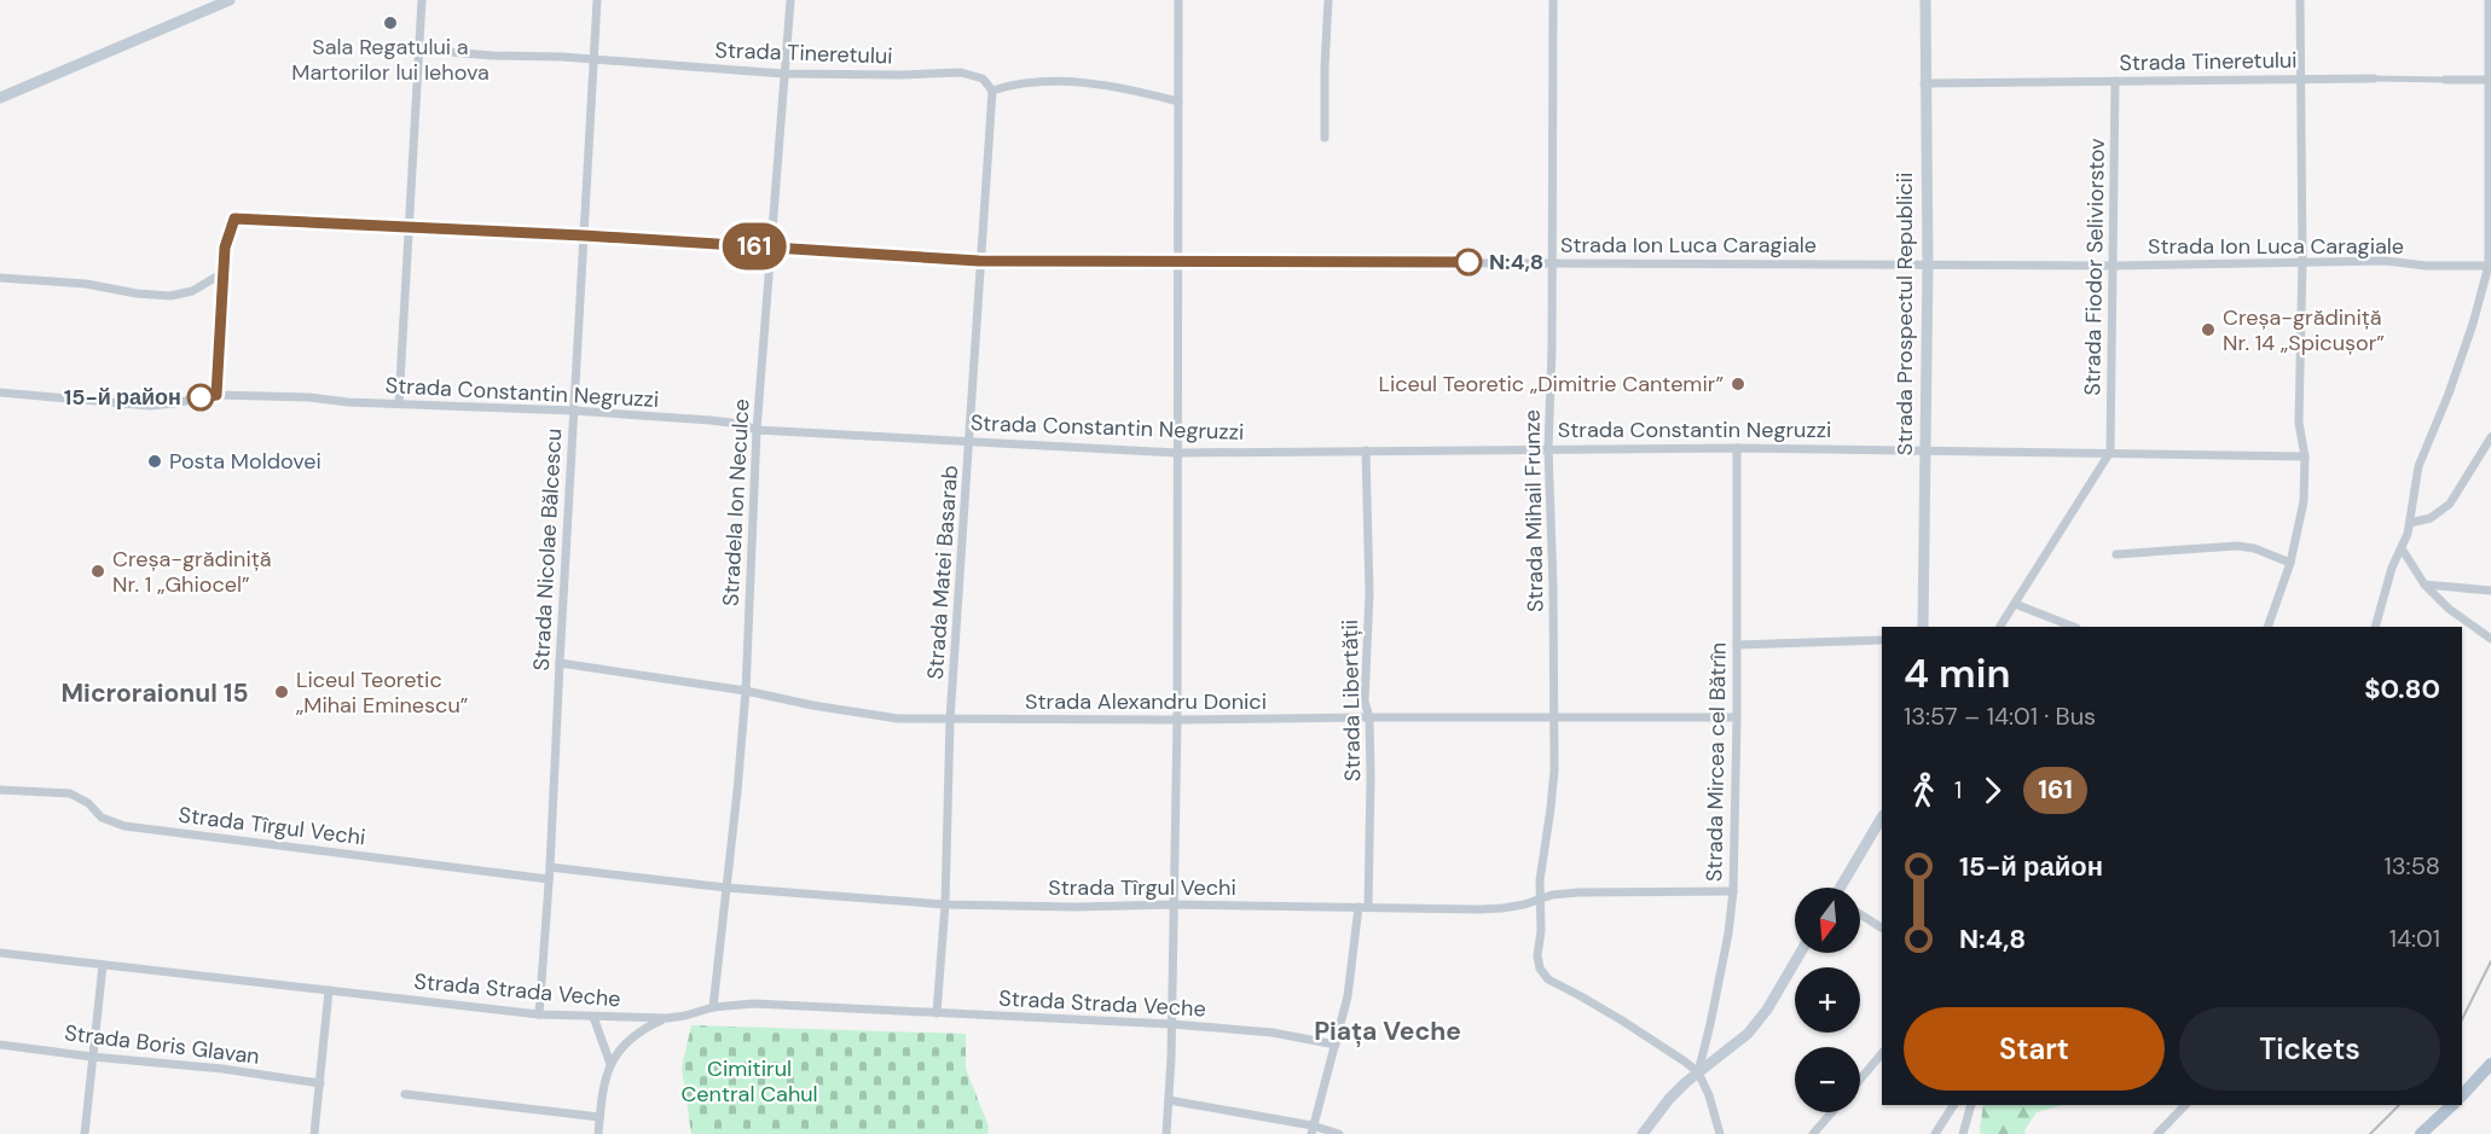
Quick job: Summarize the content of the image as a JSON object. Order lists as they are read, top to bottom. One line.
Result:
{"streets":{"main road":["Strada Prospectul Republicii"],"street":["Strada Tineretului","Strada Ion Luca Caragiale","Strada Fiodor Seliviorstov","Strada Constantin Negruzzi","Stradela Ion Neculce","Strada Mihail Frunze","Strada Nicolae Bălcescu","Strada Matei Basarab","Strada Libertății","Strada Alexandru Donici","Strada Mircea cel Bătrîn","Strada Tîrgul Vechi","Strada Strada Veche","Strada Boris Glavan"]},"crossings":[["Strada Tineretului","Strada Fiodor Seliviorstov"],["Strada Tineretului","Strada Prospectul Republicii"],["Strada Tineretului","Stradela Ion Neculce"],["Strada Tineretului","Strada Nicolae Bălcescu"],["Strada Tineretului","Strada Matei Basarab"],["Strada Ion Luca Caragiale","Strada Fiodor Seliviorstov"],["Strada Ion Luca Caragiale","Strada Prospectul Republicii"],["Strada Ion Luca Caragiale","Stradela Ion Neculce"],["Strada Ion Luca Caragiale","Strada Mihail Frunze"],["Strada Ion Luca Caragiale","Strada Nicolae Bălcescu"],["Strada Ion Luca Caragiale","Strada Matei Basarab"],["Strada Fiodor Seliviorstov","Strada Constantin Negruzzi"],["Strada Prospectul Republicii","Strada Constantin Negruzzi"],["Strada Constantin Negruzzi","Stradela Ion Neculce"],["Strada Constantin Negruzzi","Strada Mihail Frunze"],["Strada Constantin Negruzzi","Strada Nicolae Bălcescu"],["Strada Constantin Negruzzi","Strada Matei Basarab"],["Strada Constantin Negruzzi","Strada Libertății"],["Strada Constantin Negruzzi","Strada Mircea cel Bătrîn"],["Stradela Ion Neculce","Strada Alexandru Donici"],["Stradela Ion Neculce","Strada Tîrgul Vechi"],["Stradela Ion Neculce","Strada Strada Veche"],["Strada Mihail Frunze","Strada Alexandru Donici"],["Strada Mihail Frunze","Strada Mircea cel Bătrîn"],["Strada Mihail Frunze","Strada Tîrgul Vechi"],["Strada Nicolae Bălcescu","Strada Alexandru Donici"],["Strada Nicolae Bălcescu","Strada Tîrgul Vechi"],["Strada Nicolae Bălcescu","Strada Strada Veche"],["Strada Matei Basarab","Strada Alexandru Donici"],["Strada Matei Basarab","Strada Tîrgul Vechi"],["Strada Matei Basarab","Strada Strada Veche"],["Strada Libertății","Strada Alexandru Donici"],["Strada Libertății","Strada Tîrgul Vechi"],["Strada Libertății","Strada Strada Veche"],["Strada Alexandru Donici","Strada Mircea cel Bătrîn"],["Strada Mircea cel Bătrîn","Strada Tîrgul Vechi"]],"districts":["Microraionul 15","Piața Veche"],"parks":["Cimitirul Central Cahul"],"places":["Sala Regatului a Martorilor lui Iehova","N:4,8","Creșa-grădiniță Nr. 14 „Spicușor”","Liceul Teoretic „Dimitrie Cantemir”","15-й район","Posta Moldovei","Creșa-grădiniță Nr. 1 „Ghiocel”","Liceul Teoretic „Mihai Eminescu”"],"lines":["bus line 161"],"north":"bottom","page":{"on_map":"161","heading":["4 min","13:57 – 14:01 · Bus","$0.80"],"legs":["1","161"],"list":[{"name":"15-й район","value":"13:58"},{"name":"N:4,8","value":"14:01"}],"map_buttons":["+","−"],"buttons":["Start","Tickets"]}}
